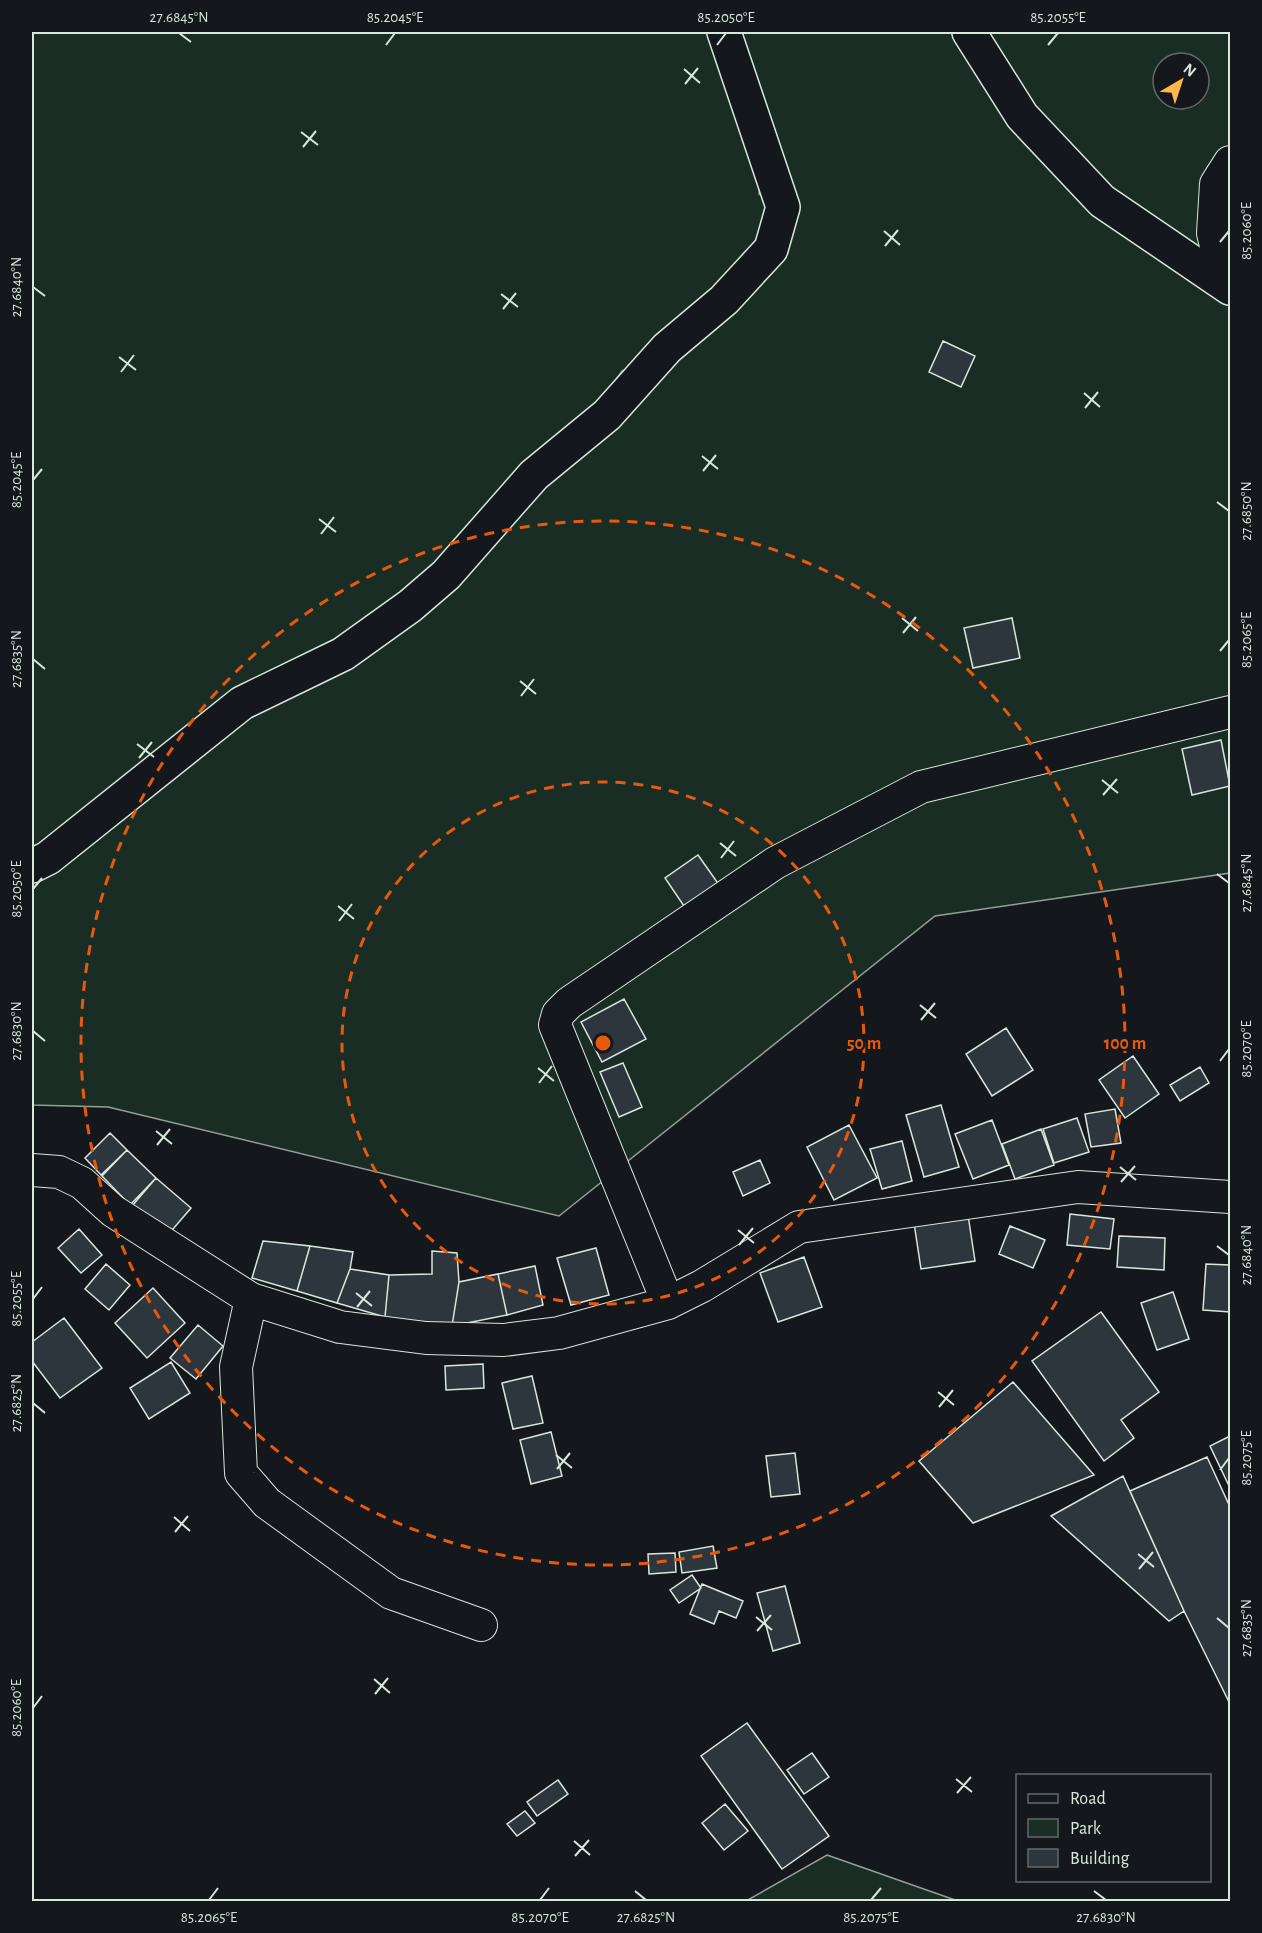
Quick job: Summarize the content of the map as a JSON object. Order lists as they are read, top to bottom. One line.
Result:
{"legend":["Road","Park","Building"],"north":"top right","coordinates":["27.6845°N","85.2045°E","85.2050°E","85.2055°E","85.2060°E","27.6840°N","27.6850°N","85.2065°E","27.6835°N","27.6830°N","85.2070°E","27.6825°N","85.2075°E"],"rings":["50 m","100 m"]}
